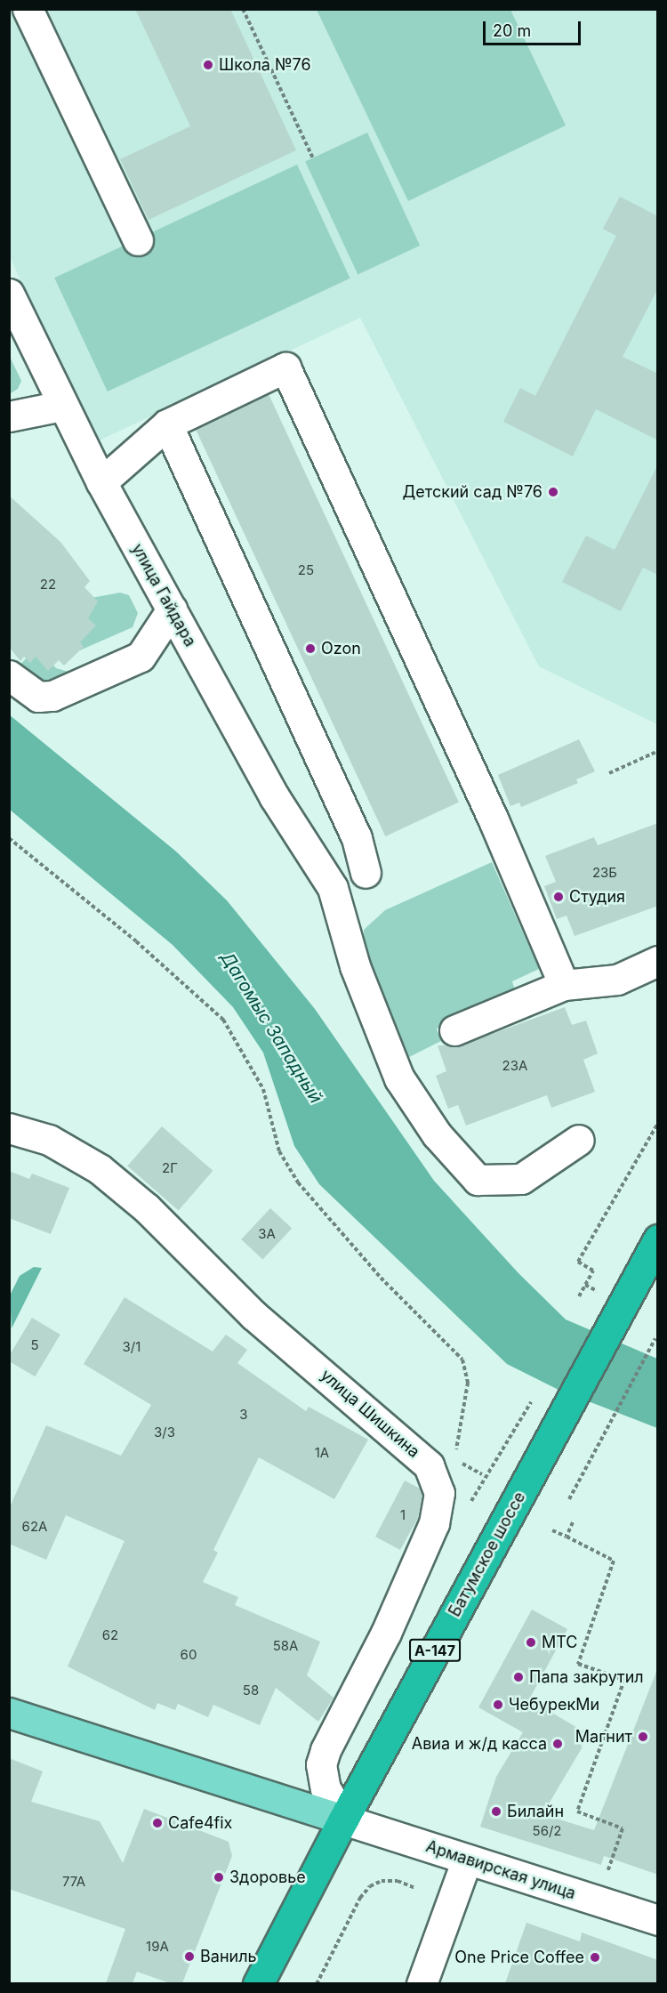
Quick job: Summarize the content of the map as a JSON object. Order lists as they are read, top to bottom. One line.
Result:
{"streets":{"highway":["Батумское шоссе","А-147"],"street":["улица Гайдара","улица Шишкина","Армавирская улица"]},"crossings":[["улица Шишкина","Батумское шоссе"],["улица Шишкина","Армавирская улица"],["Батумское шоссе","Армавирская улица"]],"water":["Дагомыс Западный"],"places":["Школа №76","Детский сад №76","Ozon","Студия","МТС","Папа закрутил","ЧебурекМи","Магнит","Авиа и ж/д касса","Билайн","Cafe4fix","Здоровье","Ваниль","One Price Coffee"],"house_numbers":["25","22","23Б","23А","2Г","3А","5","3/1","3","3/3","1А","1","62А","62","58А","60","58","56/2","77А","19А"],"scale_bar":"20 m"}
